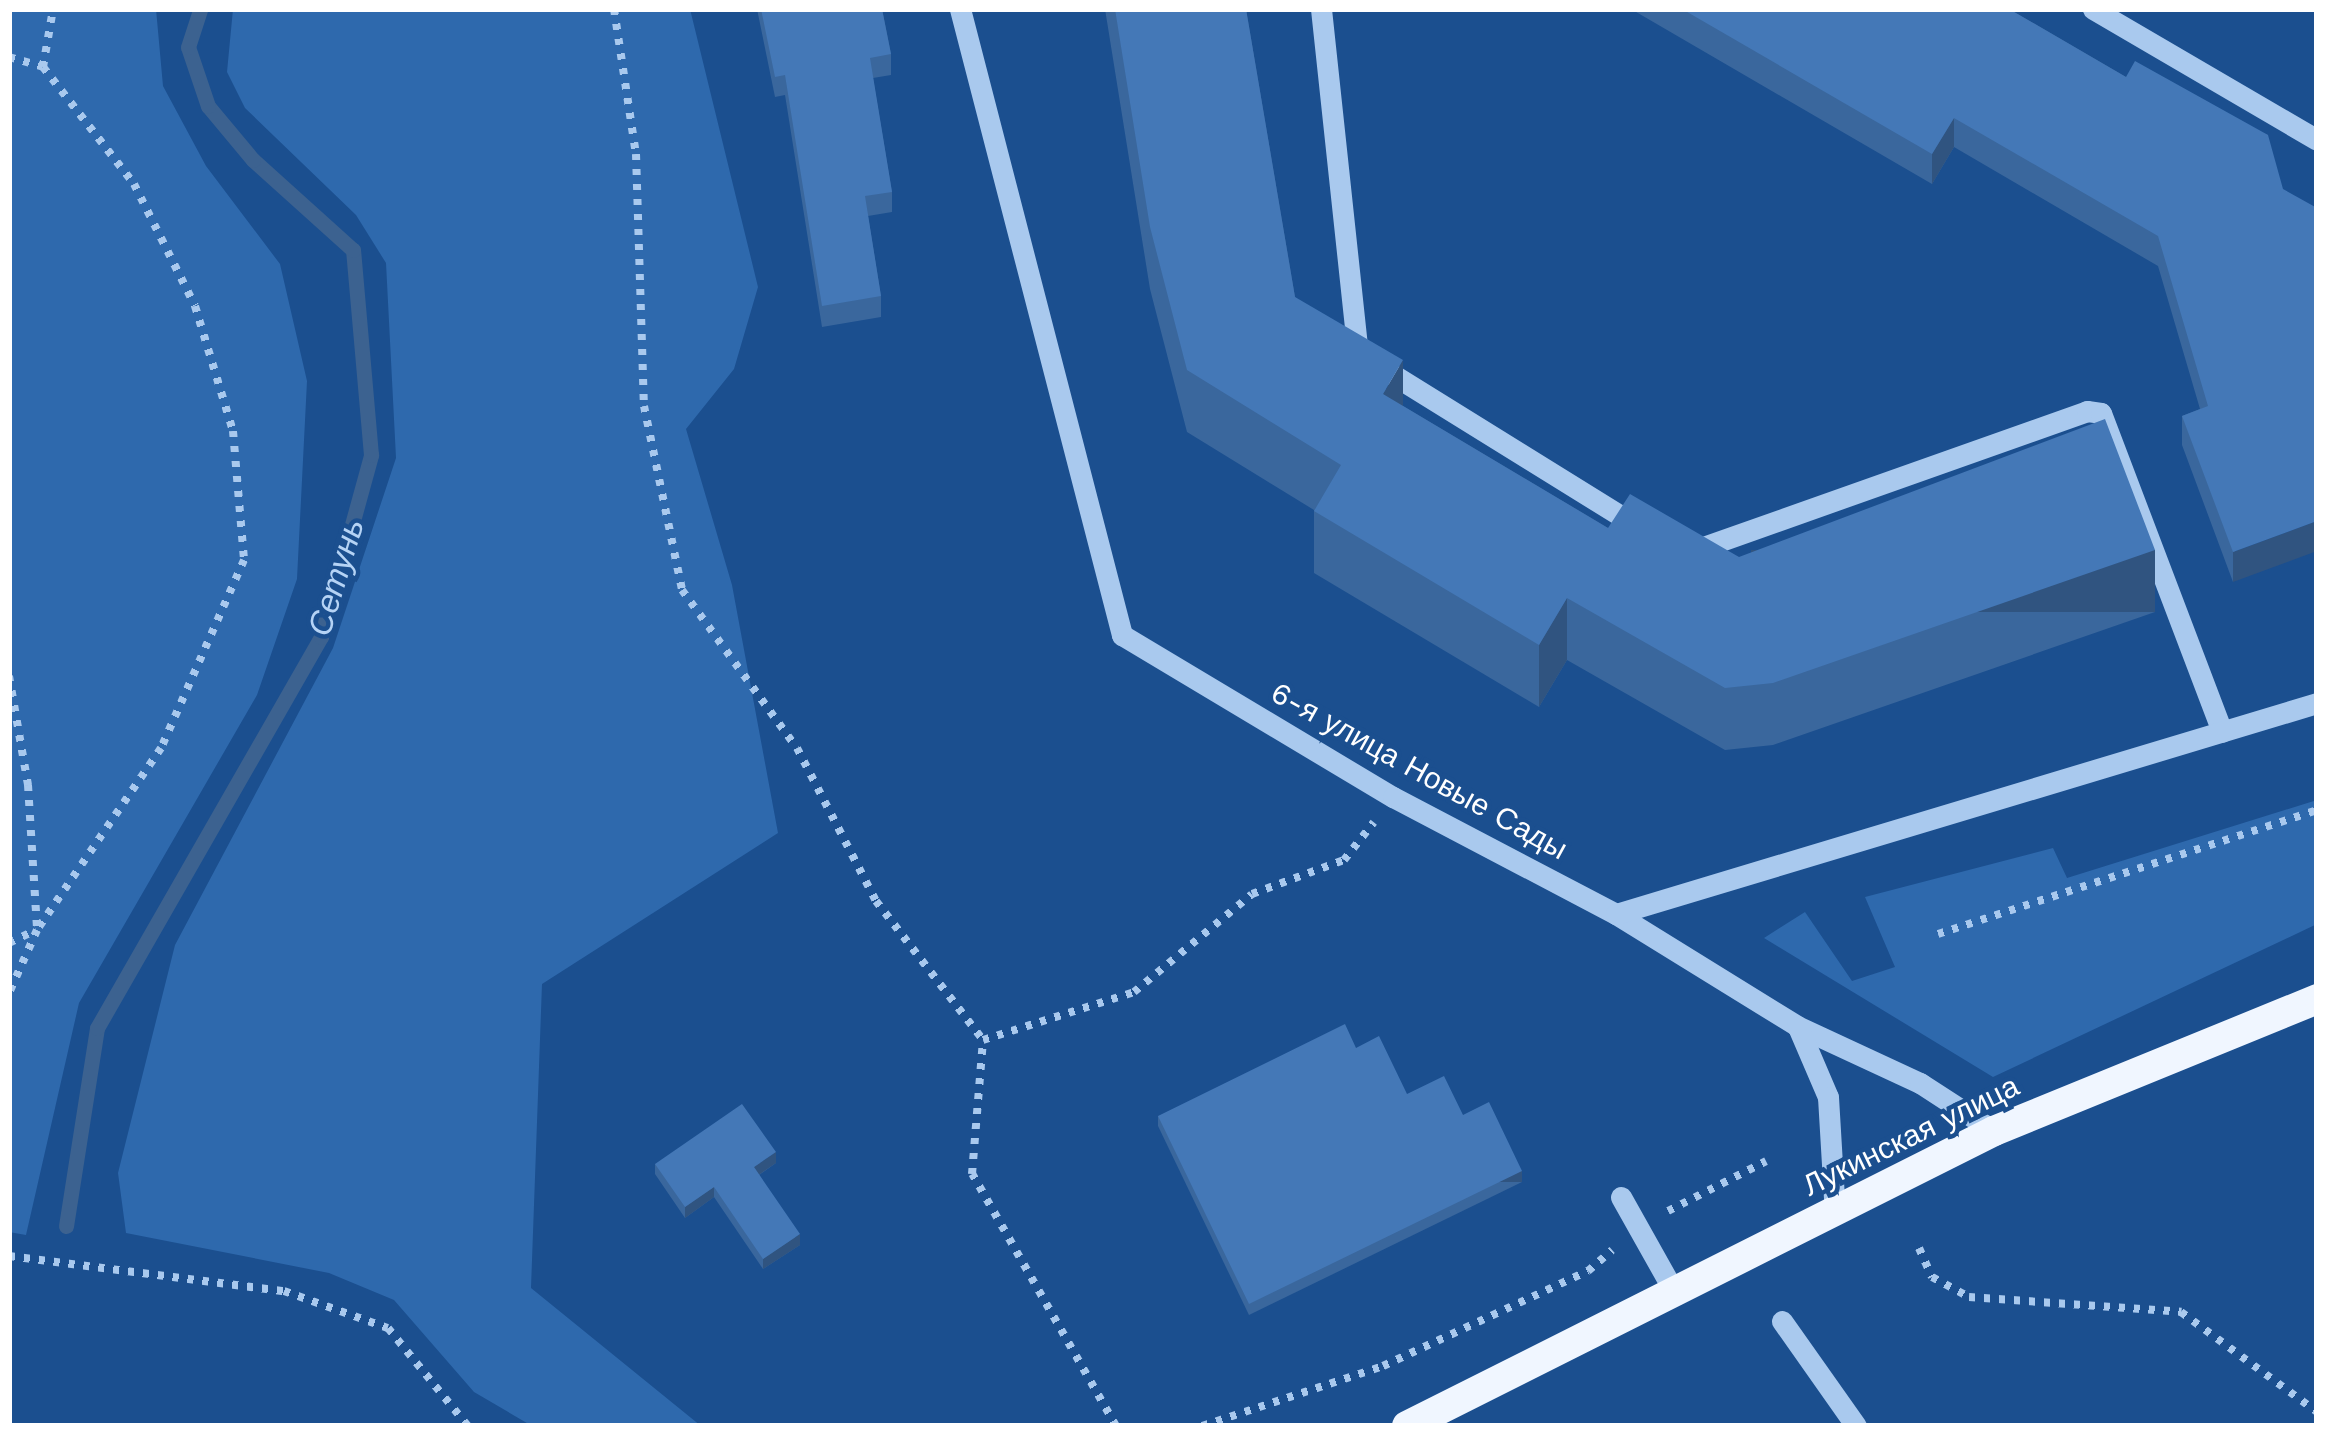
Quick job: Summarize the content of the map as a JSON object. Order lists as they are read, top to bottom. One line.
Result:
{"streets":{"main road":["Лукинская улица"],"street":["6-я улица Новые Сады"]},"crossings":[["6-я улица Новые Сады","Лукинская улица"]],"water":["Сетунь"]}
